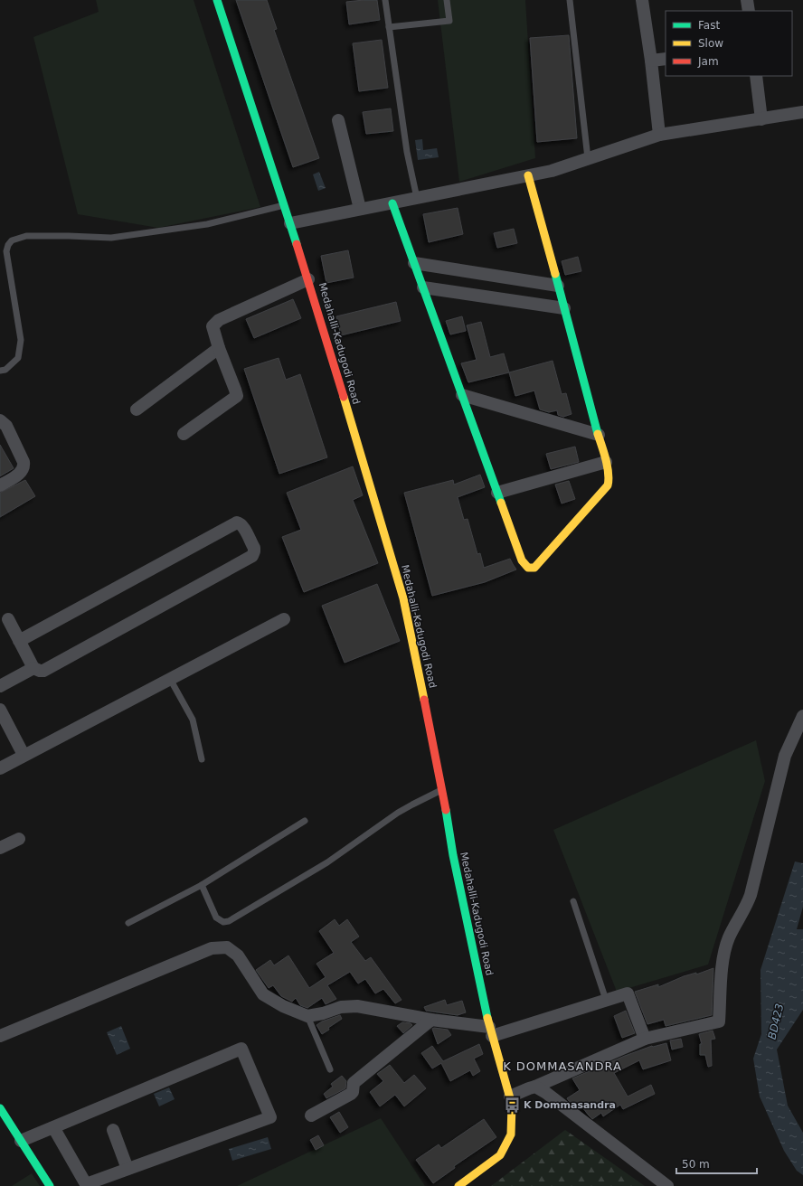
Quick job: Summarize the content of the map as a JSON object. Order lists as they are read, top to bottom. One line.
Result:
{"streets":{"street":["Medahalli-Kadugodi Road"]},"districts":["K DOMMASANDRA"],"water":["BD423"],"places":{"bus stop":["K Dommasandra"]},"legend":["Fast","Slow","Jam"],"scale_bar":"50 m"}
